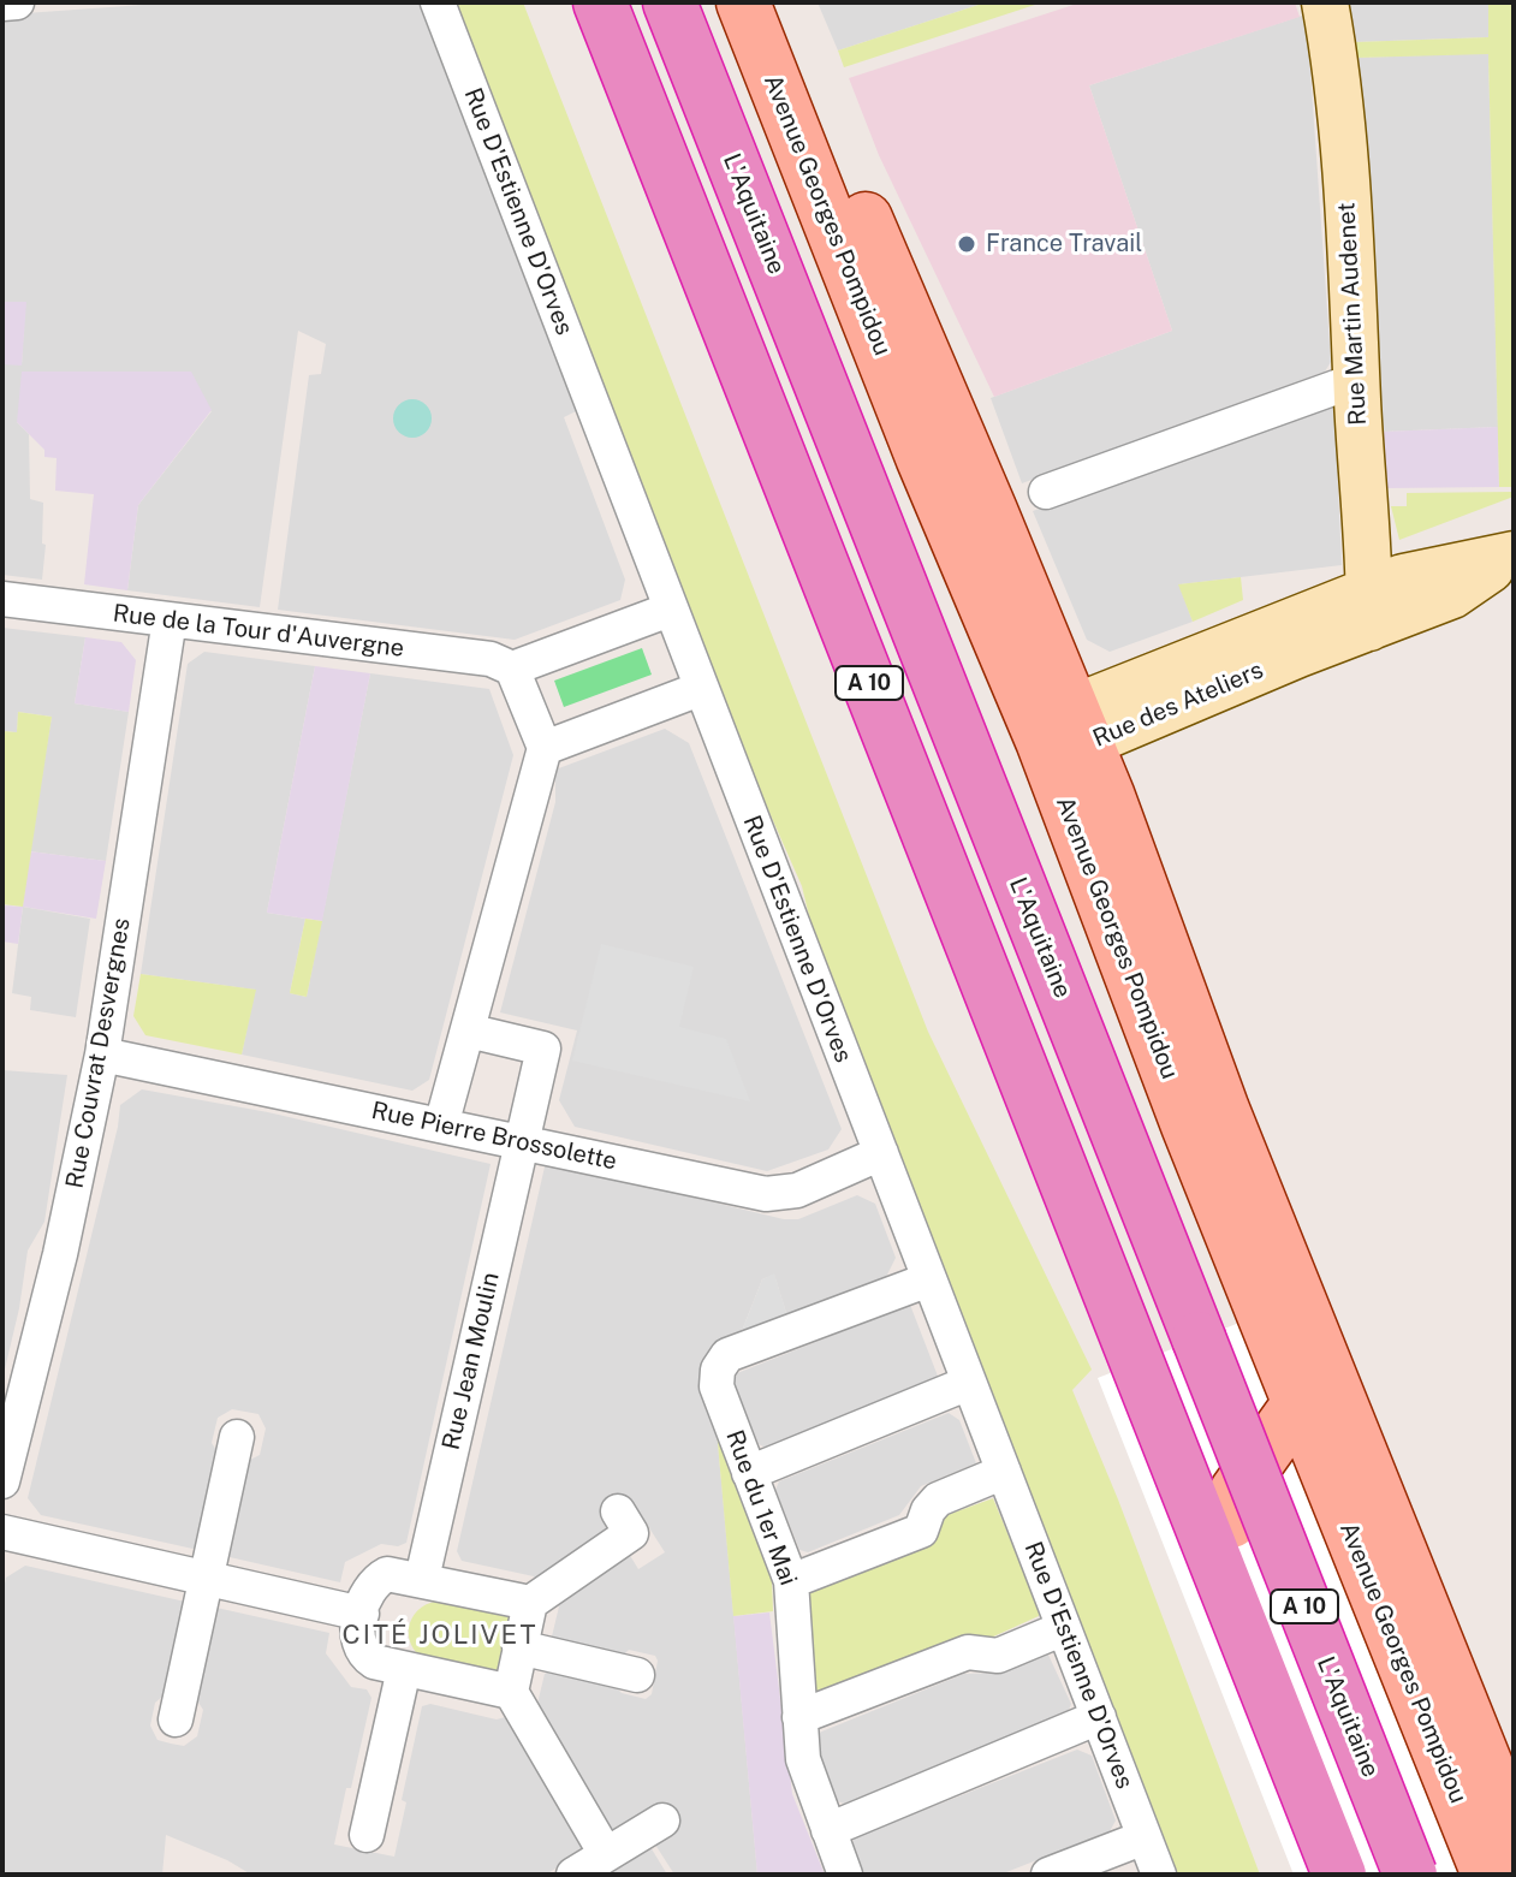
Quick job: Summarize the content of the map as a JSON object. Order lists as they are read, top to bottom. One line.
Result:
{"streets":{"highway":["L'Aquitaine","A 10"],"main road":["Avenue Georges Pompidou"],"street":["Rue D'Estienne D'Orves","Rue Martin Audenet","Rue de la Tour d'Auvergne","Rue des Ateliers","Rue Couvrat Desvergnes","Rue Pierre Brossolette","Rue Jean Moulin","Rue du 1er Mai"]},"crossings":[["Rue D'Estienne D'Orves","Rue Pierre Brossolette"],["Rue D'Estienne D'Orves","Rue du 1er Mai"],["Avenue Georges Pompidou","Rue des Ateliers"],["Rue Martin Audenet","Rue des Ateliers"],["Rue de la Tour d'Auvergne","Rue Couvrat Desvergnes"],["Rue Couvrat Desvergnes","Rue Pierre Brossolette"],["Rue Pierre Brossolette","Rue Jean Moulin"]],"districts":["CITÉ JOLIVET"],"places":["France Travail"]}
